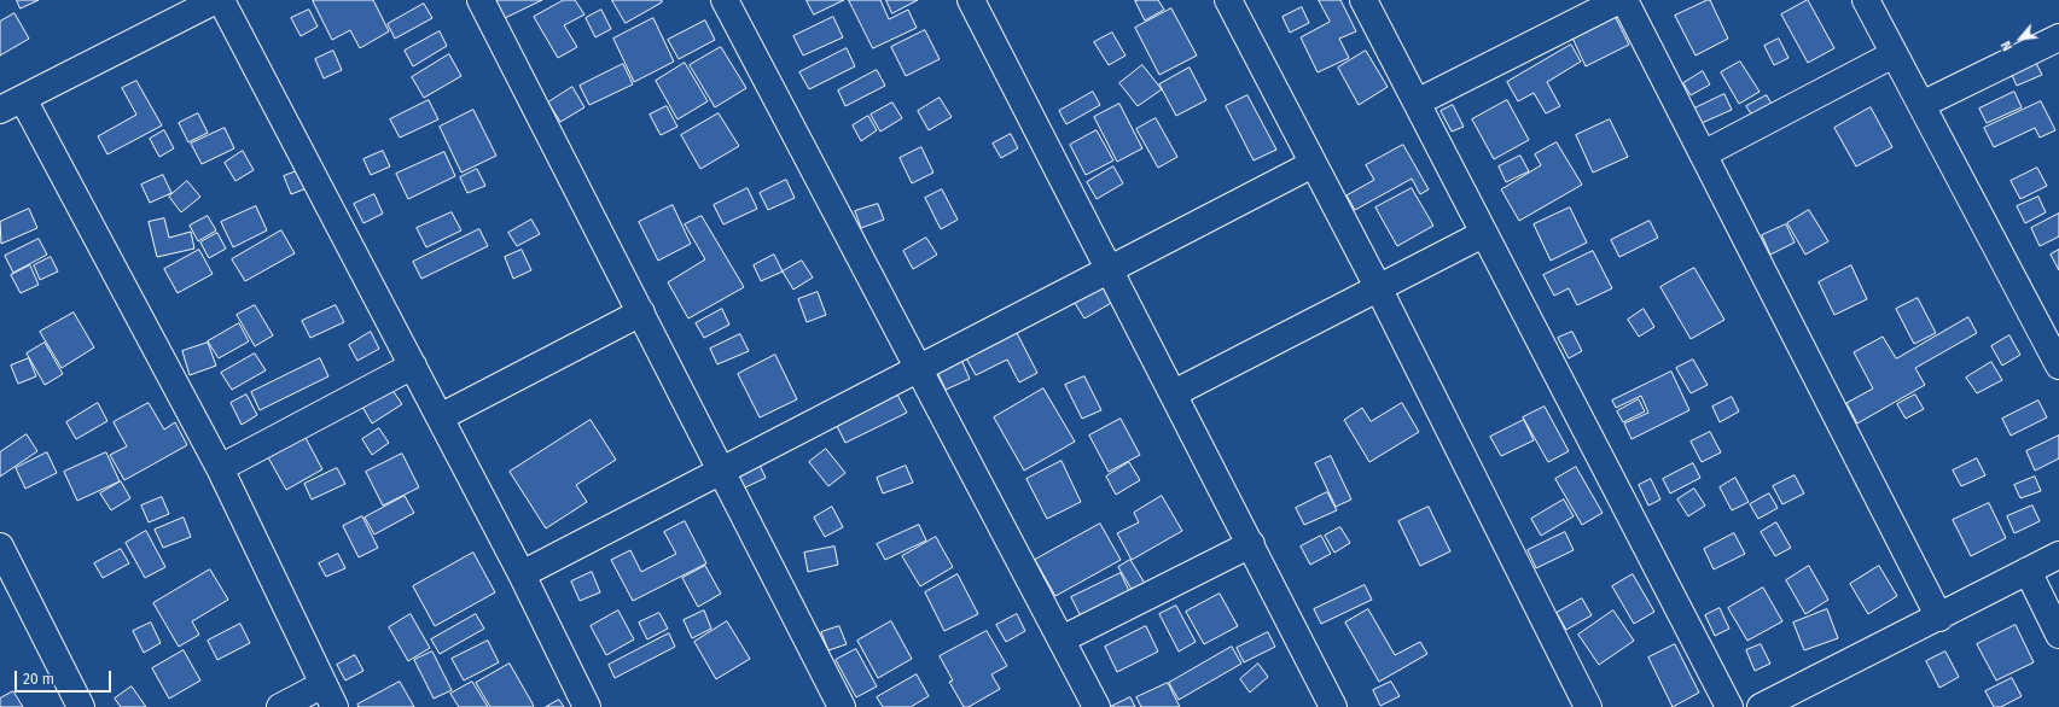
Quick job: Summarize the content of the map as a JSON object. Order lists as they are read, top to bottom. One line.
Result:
{"scale_bar":"20 m","north":"bottom left"}
